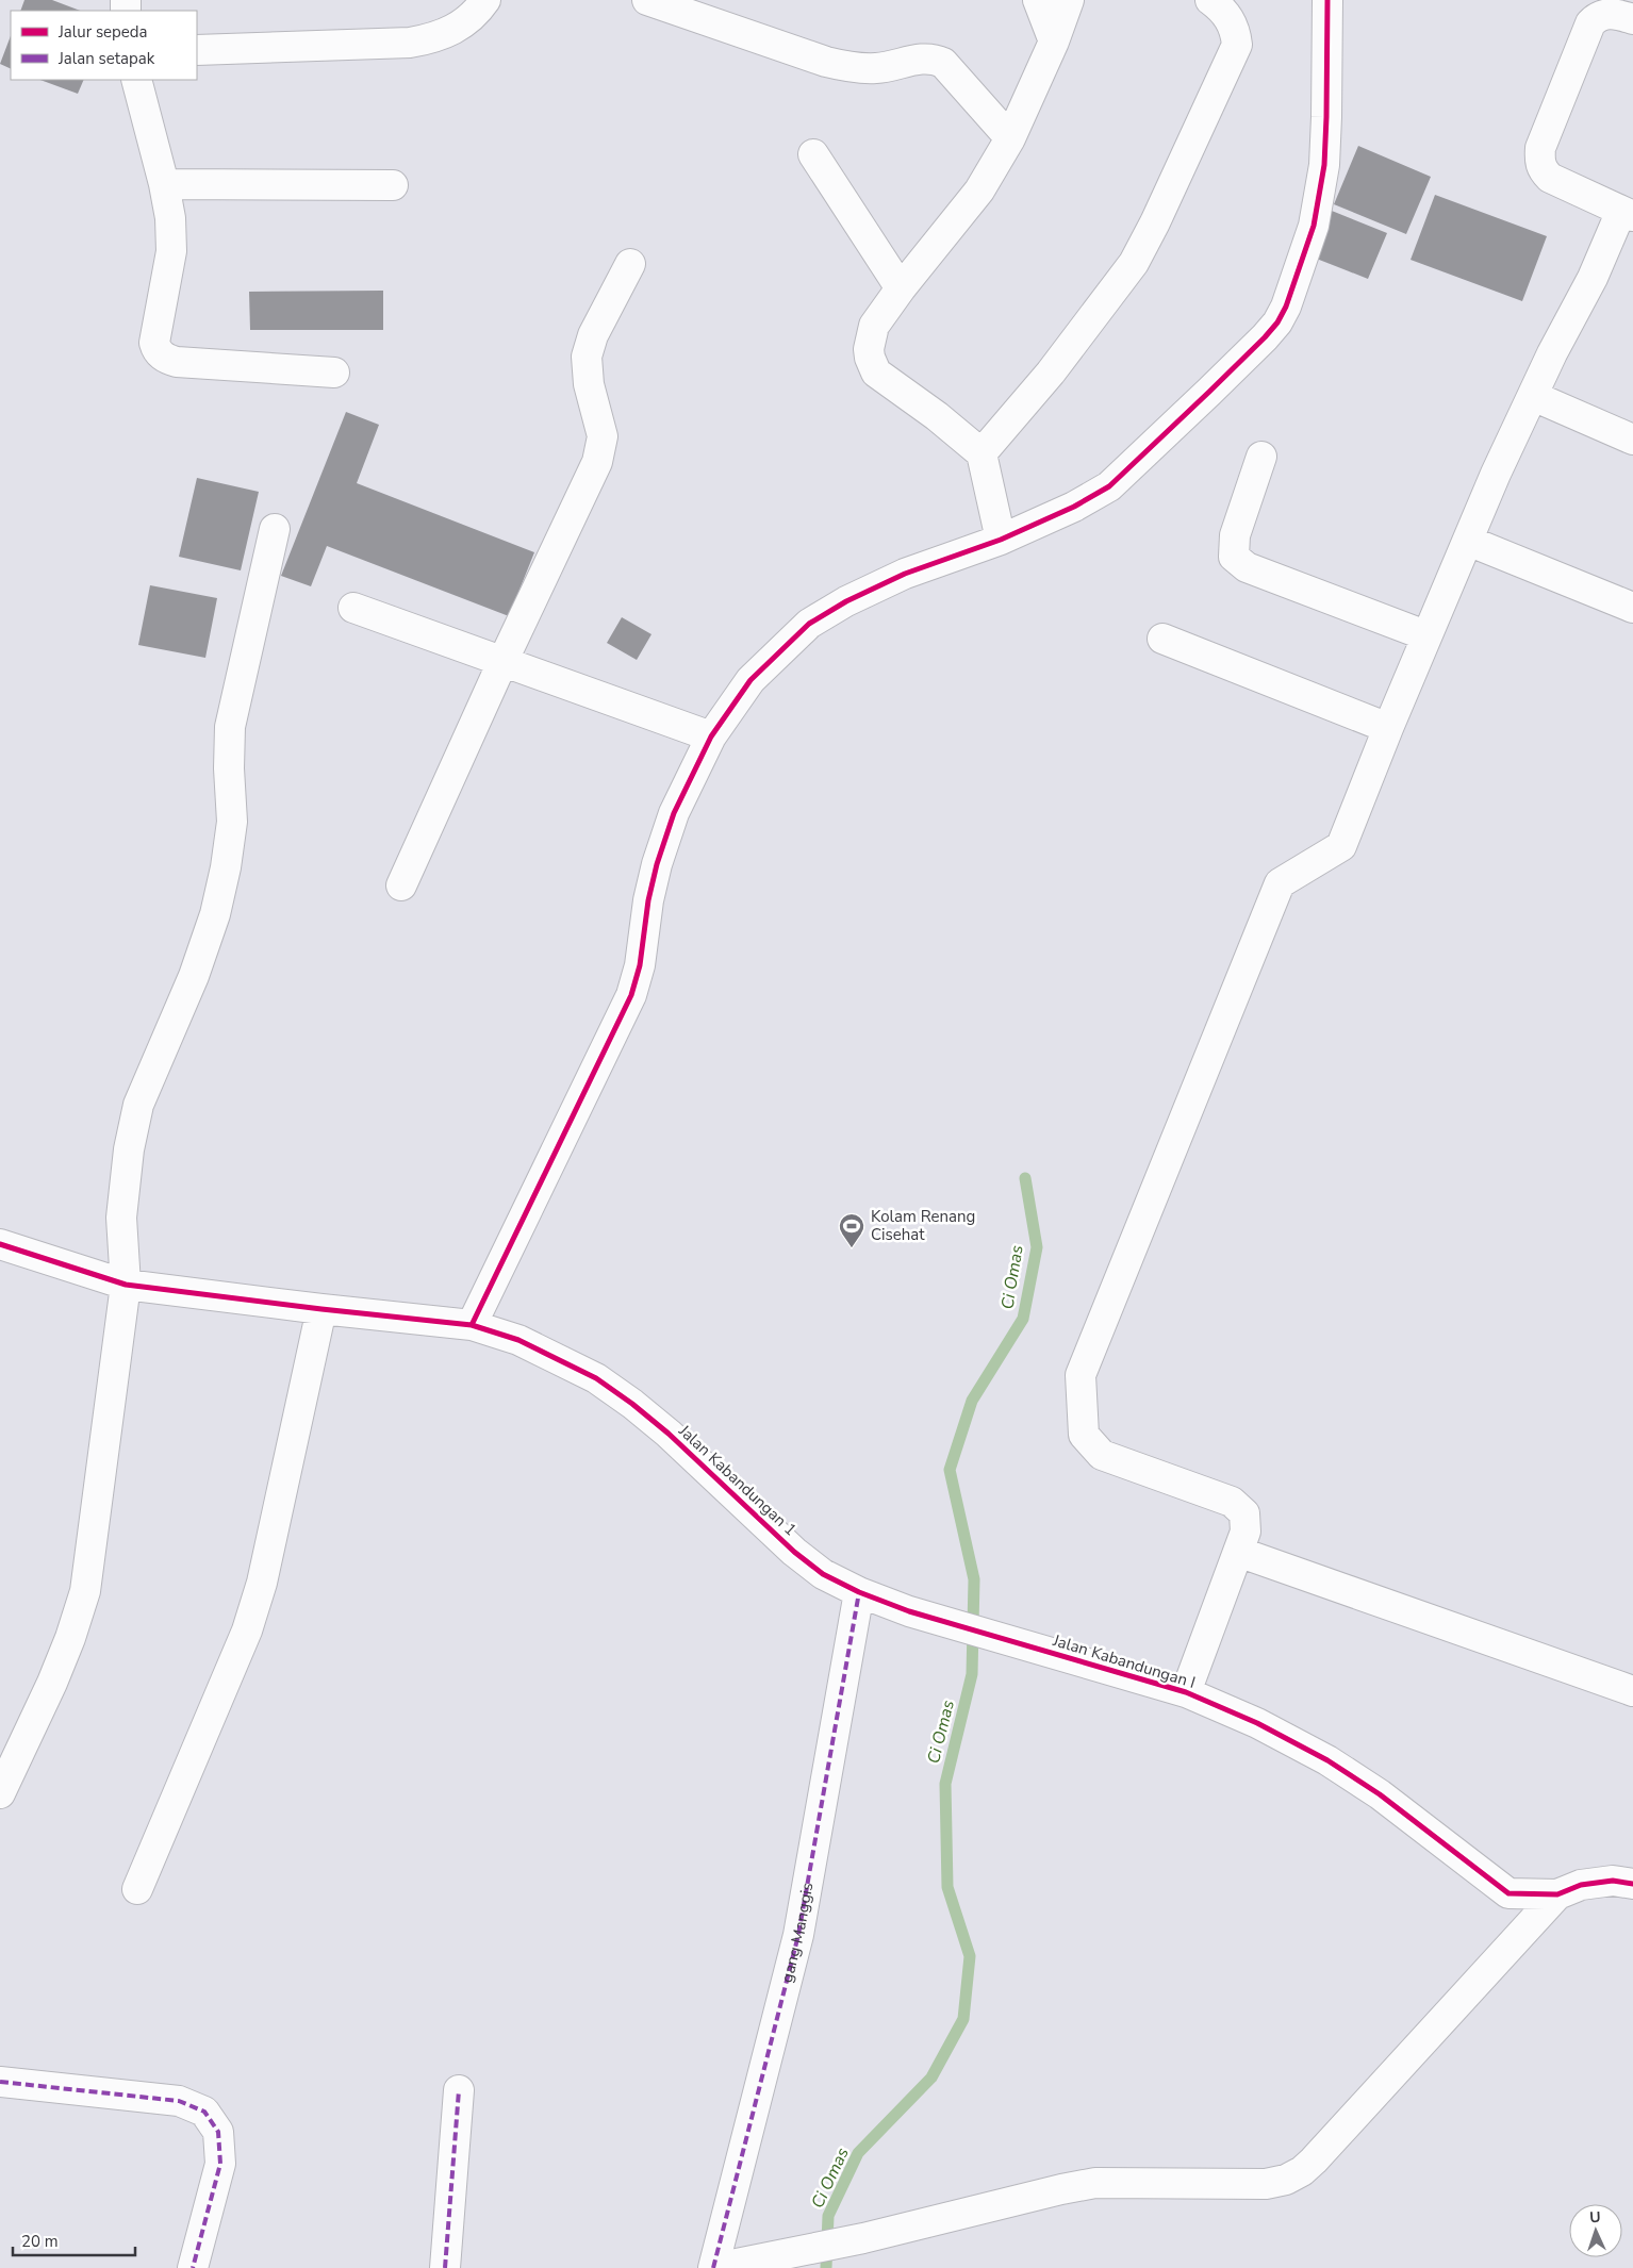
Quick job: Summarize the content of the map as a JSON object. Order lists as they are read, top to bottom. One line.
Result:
{"streets":{"street":["Jalan Kabandungan 1","Jalan Kabandungan I","gang Manggis"]},"crossings":[["Jalan Kabandungan 1","Jalan Kabandungan I"],["Jalan Kabandungan 1","gang Manggis"]],"water":["Ci Omas"],"places":{"sports":["Kolam Renang Cisehat"]},"legend":["Jalur sepeda","Jalan setapak"],"scale_bar":"20 m","north":"top"}
